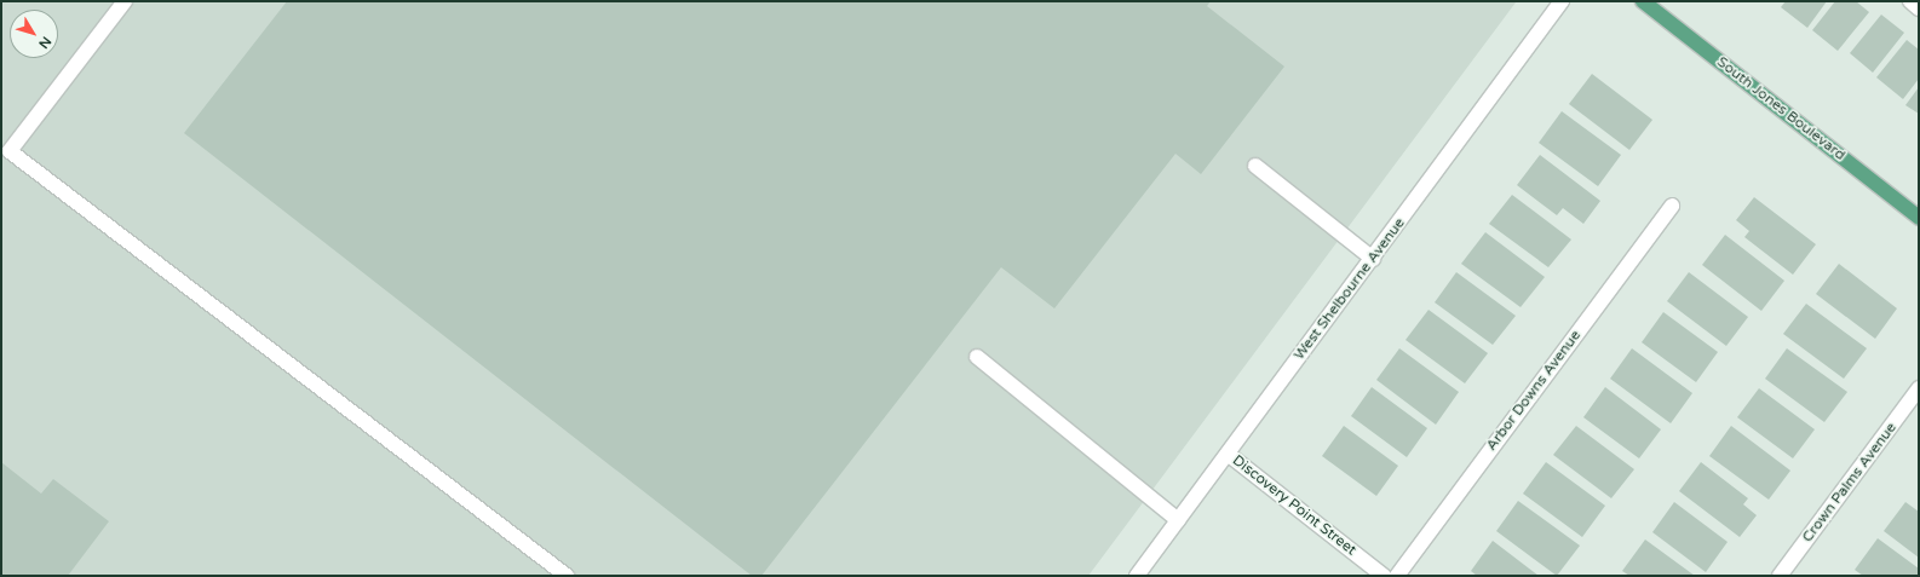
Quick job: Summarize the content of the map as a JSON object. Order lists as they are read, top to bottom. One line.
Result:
{"streets":{"main road":["South Jones Boulevard"],"street":["West Shelbourne Avenue","Arbor Downs Avenue","Crown Palms Avenue","Discovery Point Street"]},"crossings":[["West Shelbourne Avenue","Discovery Point Street"]],"north":"bottom right"}
